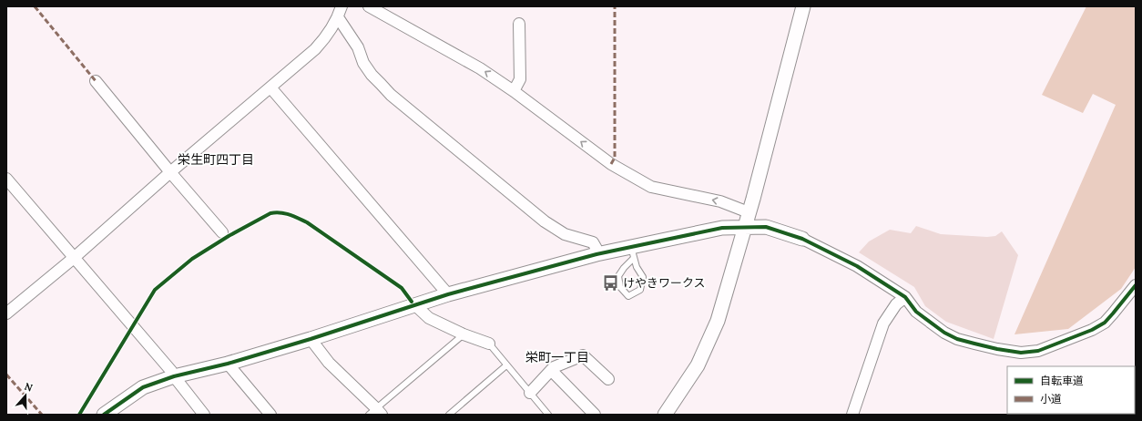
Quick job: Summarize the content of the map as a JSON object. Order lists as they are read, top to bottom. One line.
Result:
{"districts":["栄生町四丁目","栄町一丁目"],"places":{"bus stop":["けやきワークス"]},"legend":["自転車道","小道"],"north":"top"}
